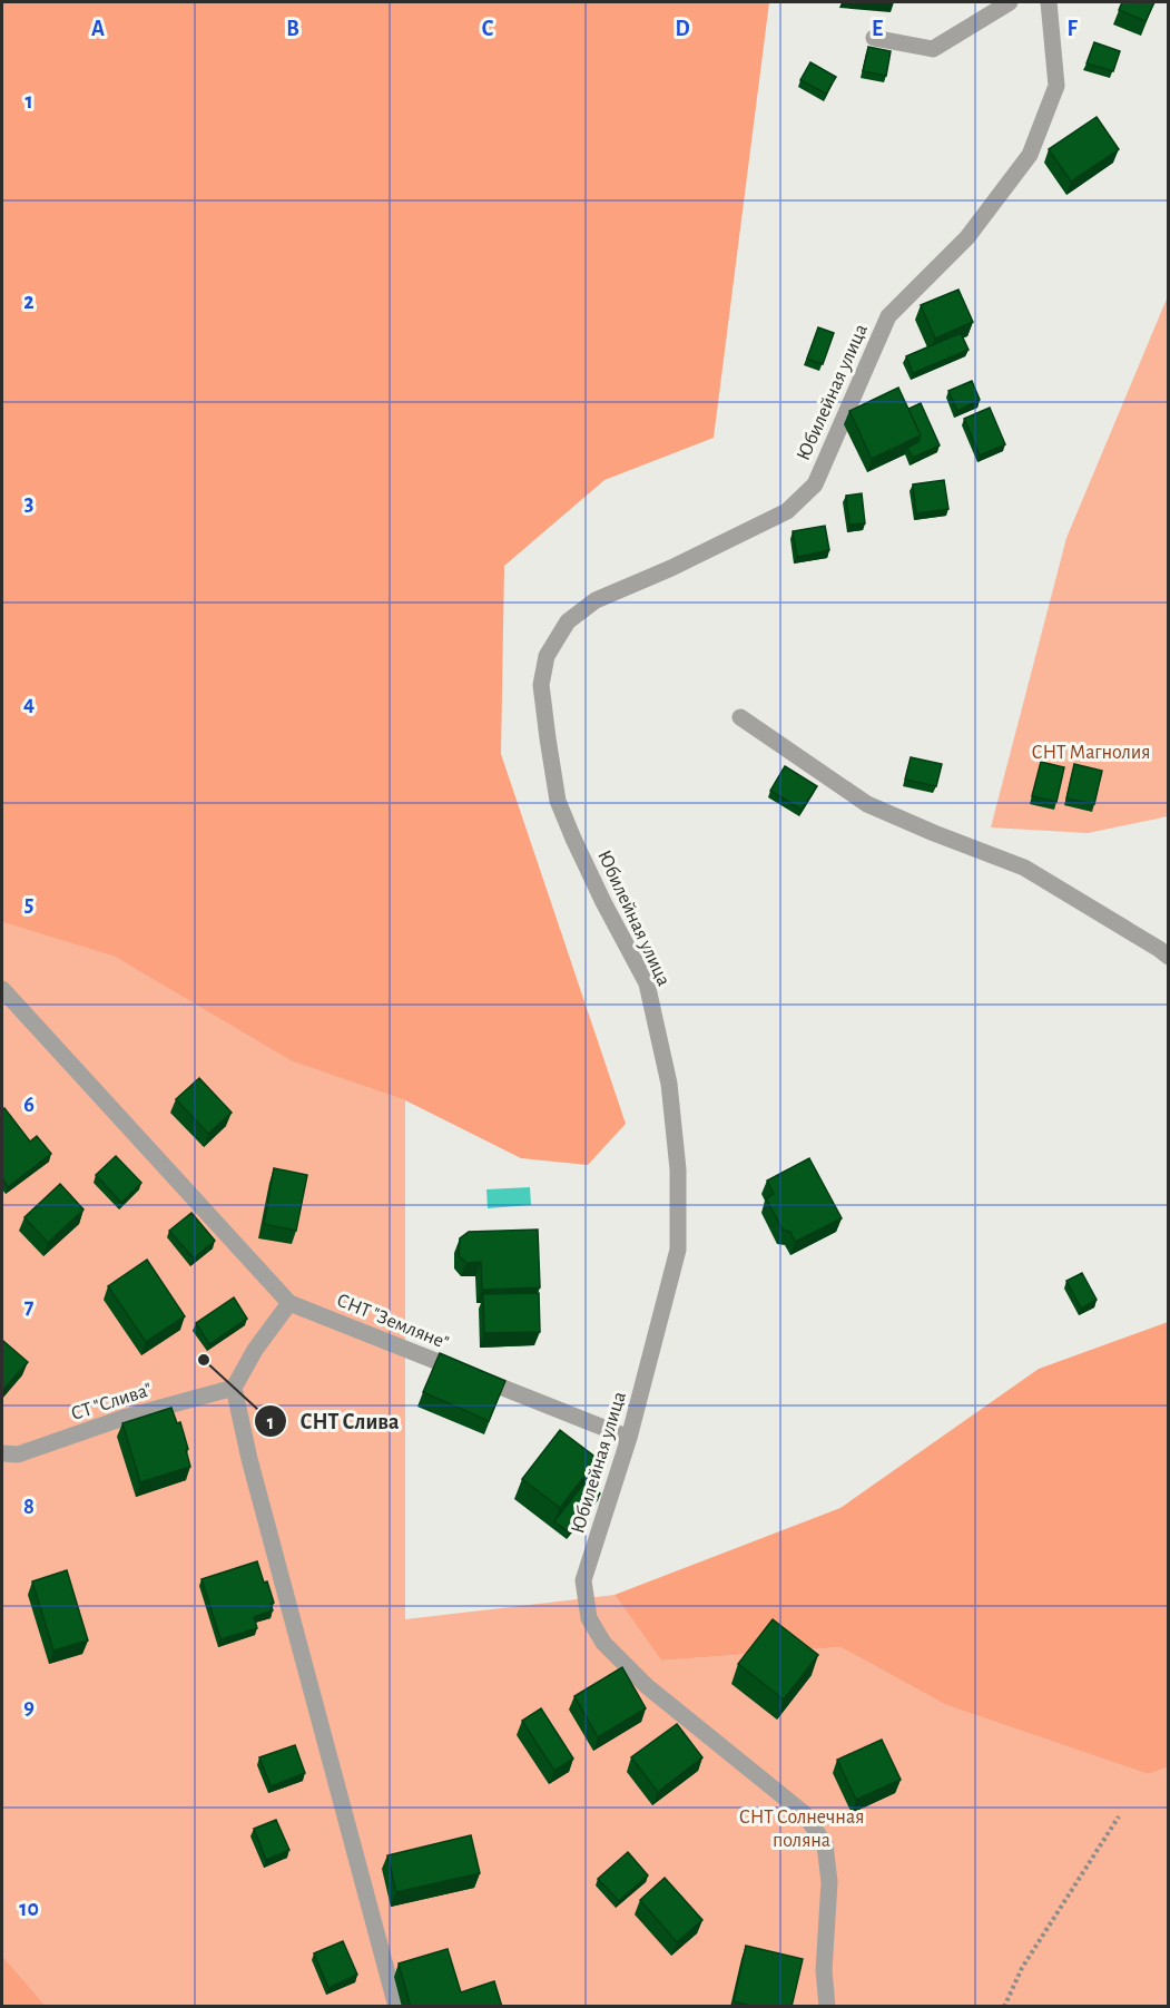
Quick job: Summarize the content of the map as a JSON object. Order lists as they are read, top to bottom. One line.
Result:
{"streets":{"street":["Юбилейная улица","СНТ \"Земляне\"","СТ \"Слива\""]},"crossings":[["Юбилейная улица","СНТ \"Земляне\""]],"parks":["СНТ Магнолия","СНТ Солнечная поляна"],"places":["СНТ Слива"],"grid":{"columns":["A","B","C","D","E","F"],"rows":["1","2","3","4","5","6","7","8","9","10"]}}
